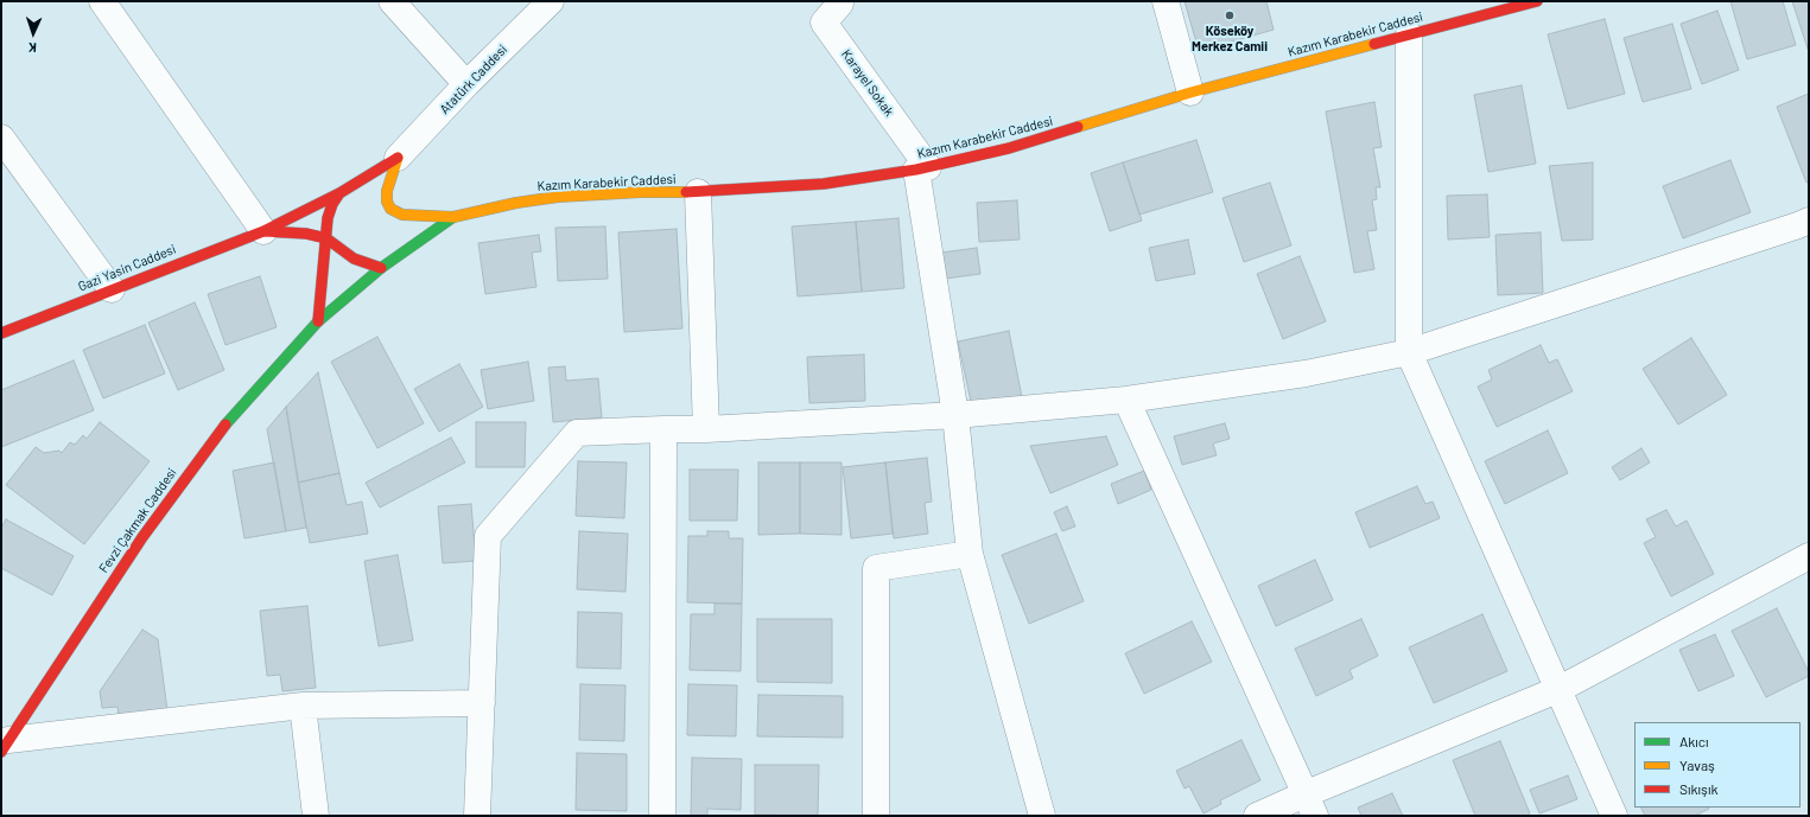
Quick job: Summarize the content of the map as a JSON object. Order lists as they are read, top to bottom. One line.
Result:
{"streets":{"street":["Kazım Karabekir Caddesi","Atatürk Caddesi","Karayel Sokak","Gazi Yasin Caddesi","Fevzi Çakmak Caddesi"]},"crossings":[["Kazım Karabekir Caddesi","Karayel Sokak"],["Kazım Karabekir Caddesi","Fevzi Çakmak Caddesi"],["Atatürk Caddesi","Gazi Yasin Caddesi"]],"places":["Köseköy Merkez Camii"],"legend":["Akıcı","Yavaş","Sıkışık"],"north":"bottom"}
